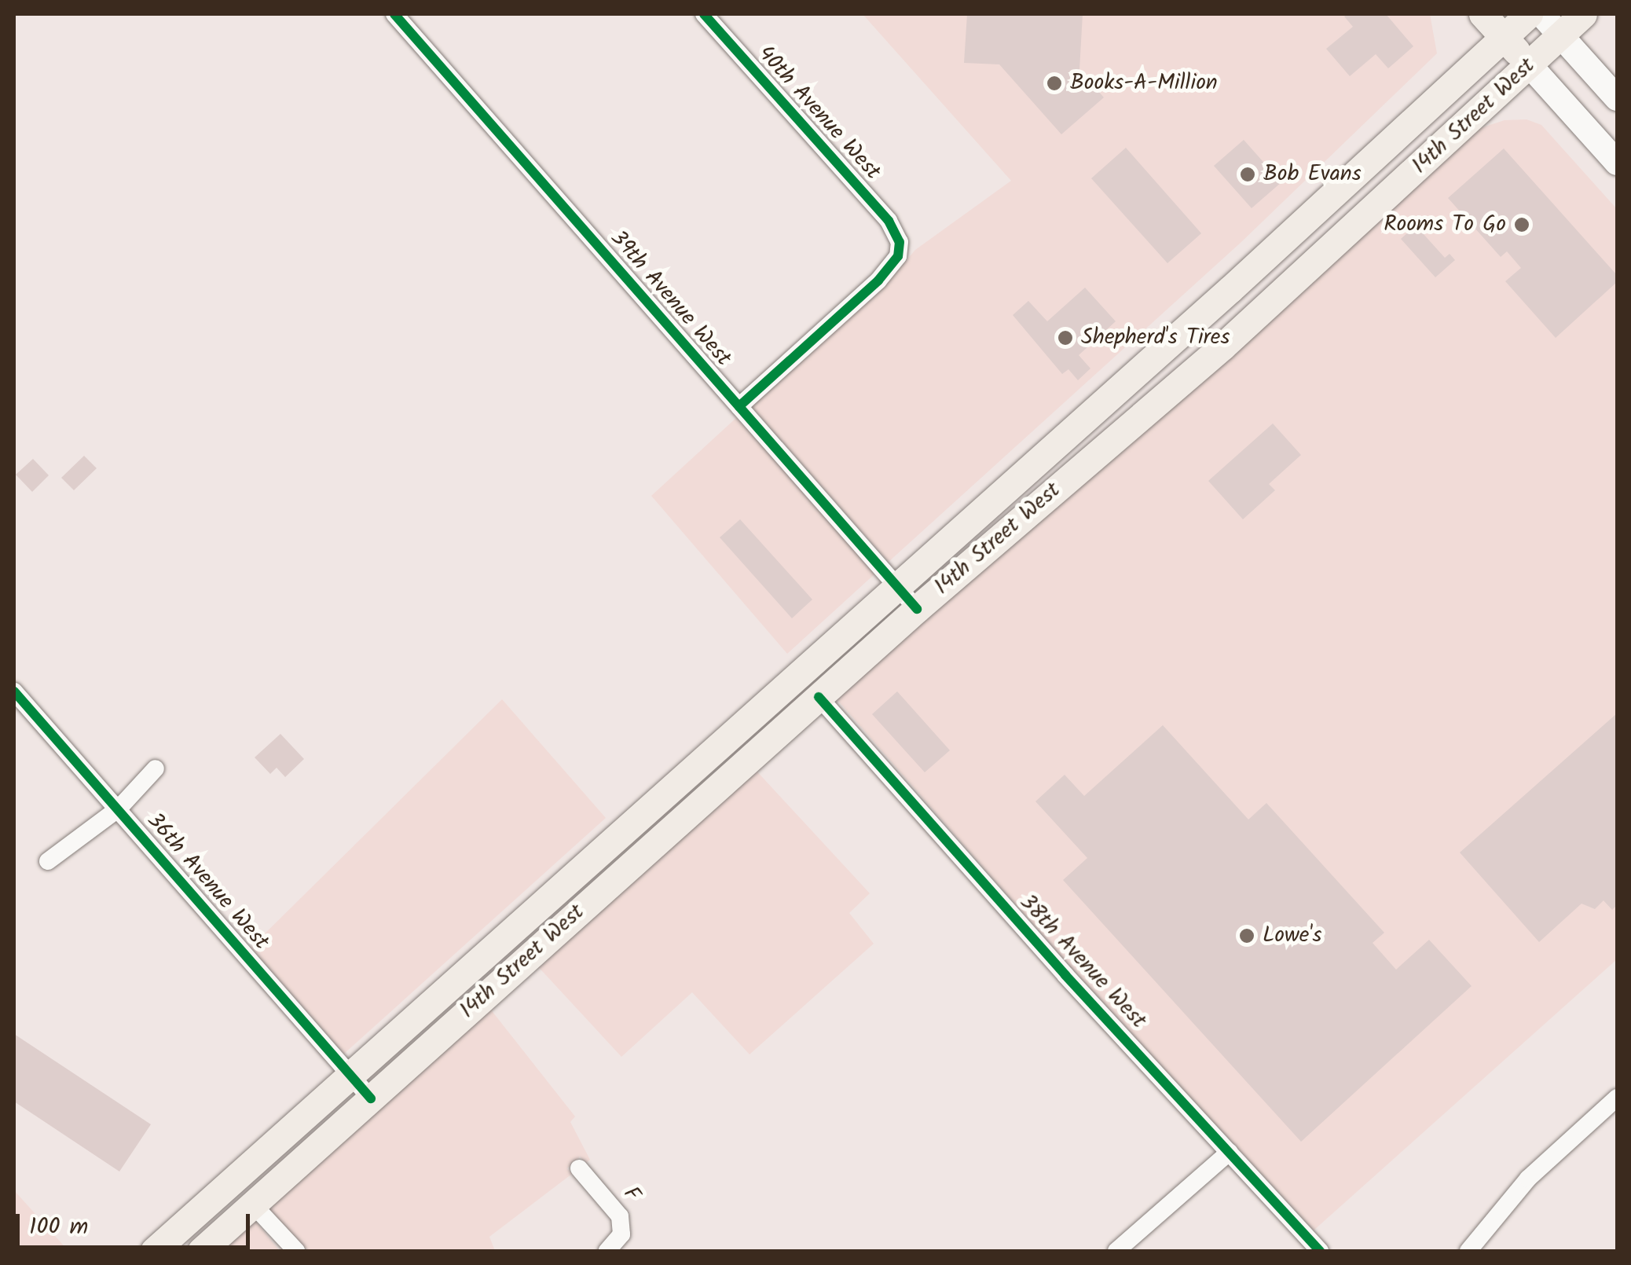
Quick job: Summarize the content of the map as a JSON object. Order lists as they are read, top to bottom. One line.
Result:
{"streets":{"main road":["14th Street West"],"street":["40th Avenue West","39th Avenue West","36th Avenue West","38th Avenue West","F"]},"crossings":[["40th Avenue West","39th Avenue West"],["14th Street West","39th Avenue West"],["14th Street West","36th Avenue West"],["14th Street West","38th Avenue West"]],"places":["Books-A-Million","Bob Evans","Rooms To Go","Shepherd's Tires","Lowe's"],"scale_bar":"100 m"}
